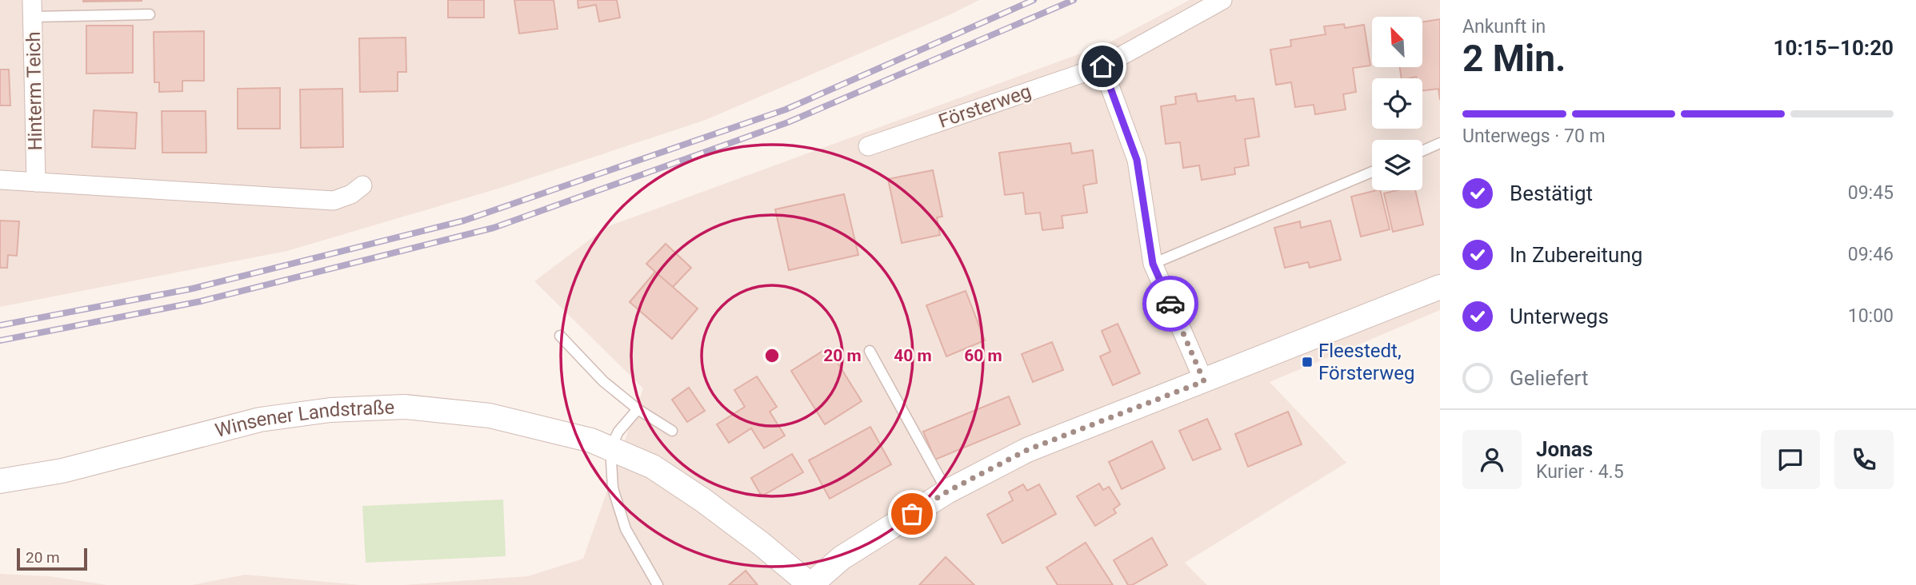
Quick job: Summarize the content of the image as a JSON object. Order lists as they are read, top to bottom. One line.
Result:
{"streets":{"street":["Hinterm Teich","Försterweg","Winsener Landstraße"]},"places":{"transit":["Fleestedt, Försterweg"]},"scale_bar":"20 m","north":"top left","page":{"heading":["2 Min.","Ankunft in","10:15–10:20"],"panel":["Jonas","Kurier · 4.5"],"bar":"Unterwegs · 70 m","list":[["Bestätigt","09:45"],["In Zubereitung","09:46"],["Unterwegs","10:00"],"Geliefert"],"scale":"20 m"},"rings":["20 m","40 m","60 m"]}
